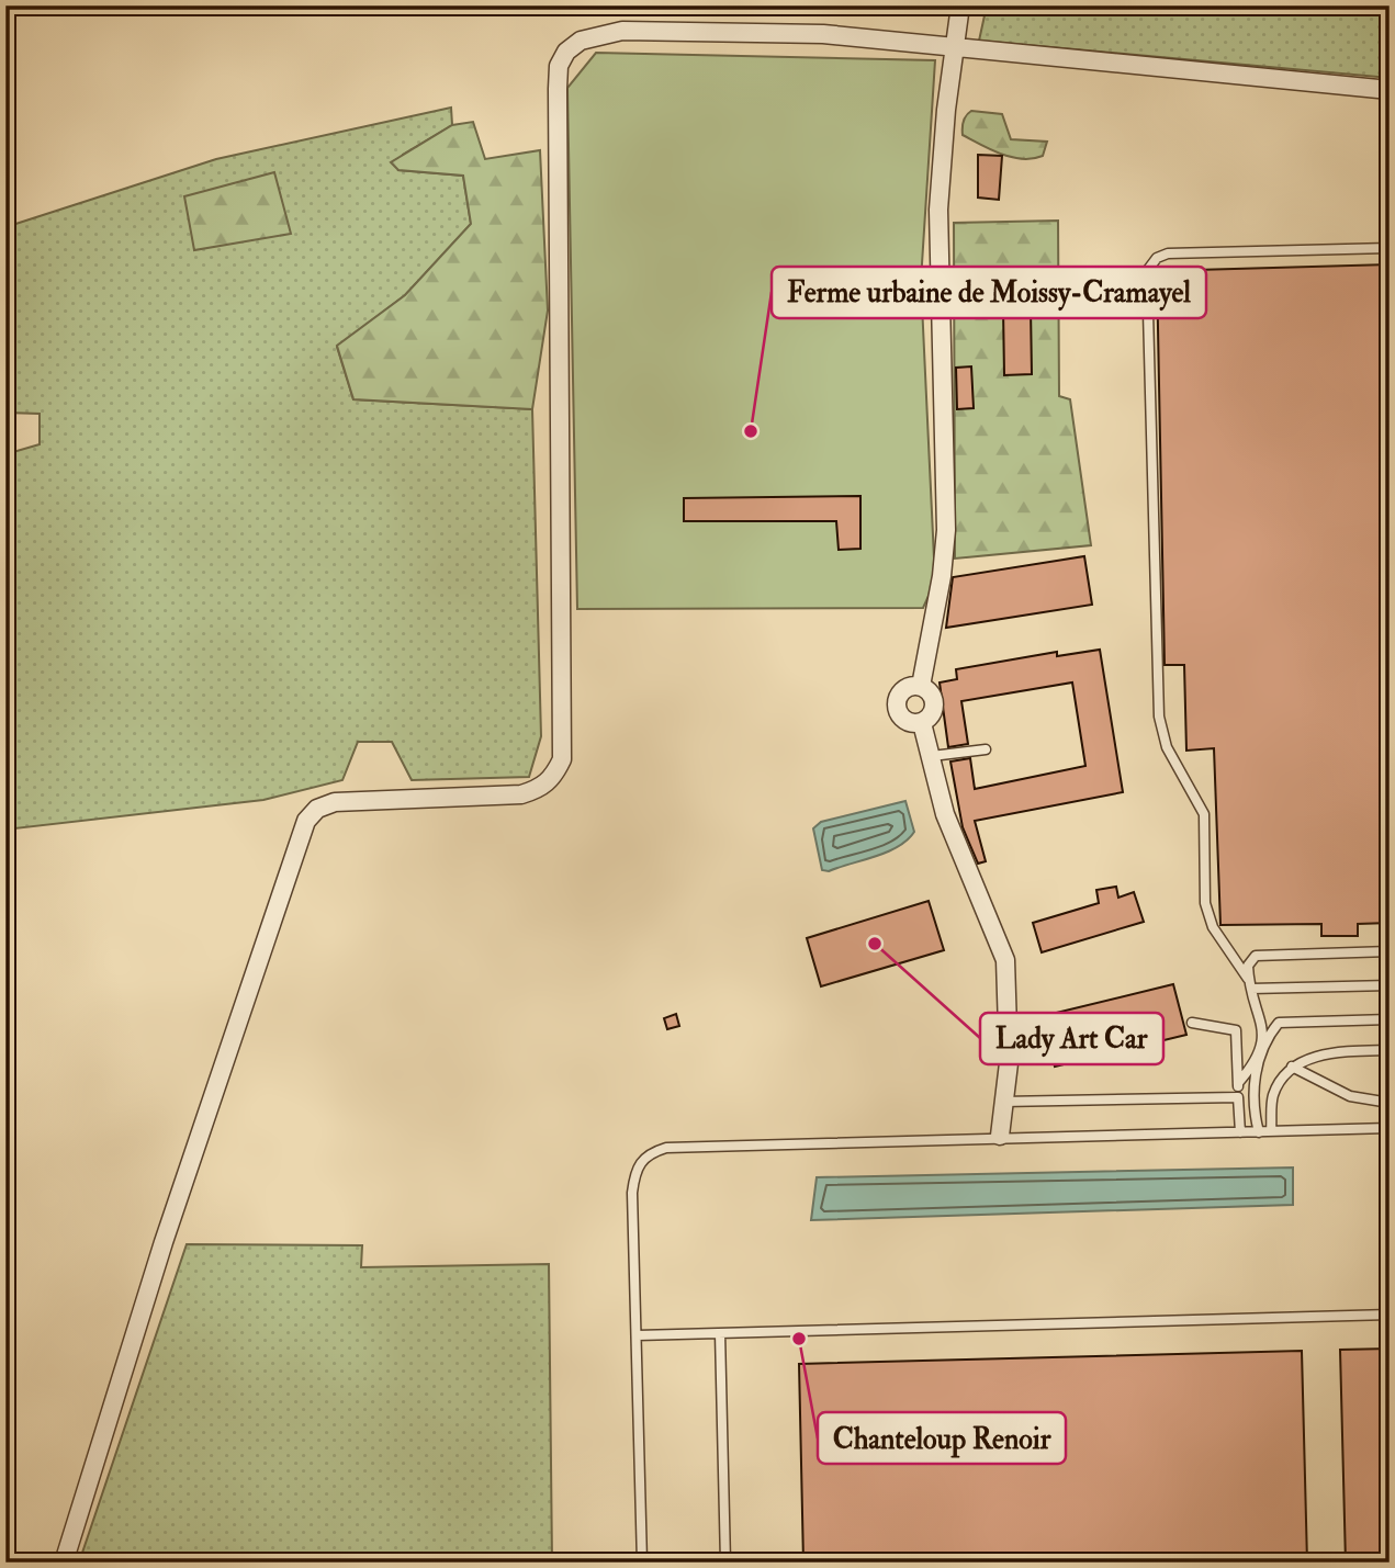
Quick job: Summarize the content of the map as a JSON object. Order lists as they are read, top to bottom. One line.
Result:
{"places":["Ferme urbaine de Moissy-Cramayel","Lady Art Car","Chanteloup Renoir"]}
